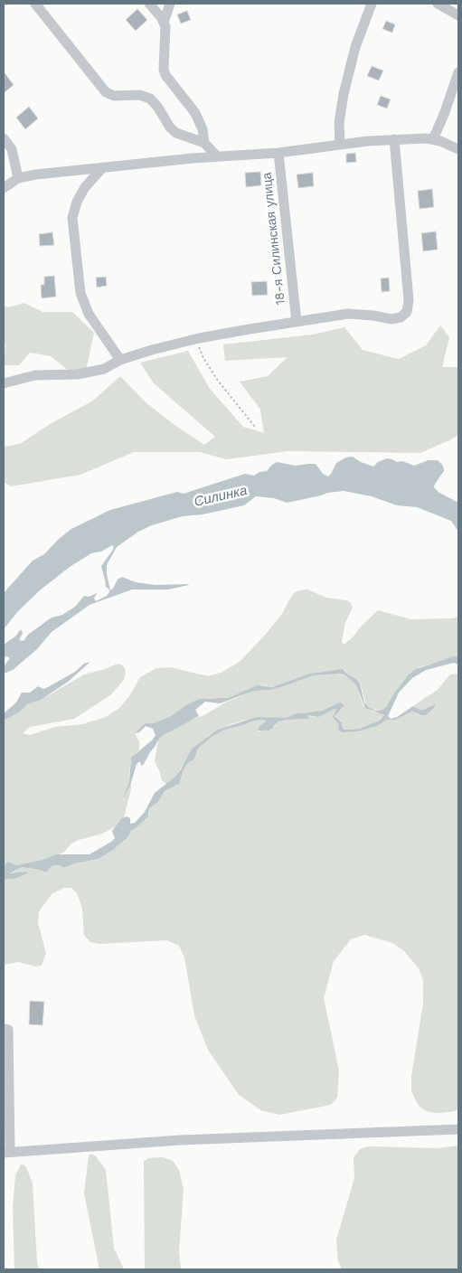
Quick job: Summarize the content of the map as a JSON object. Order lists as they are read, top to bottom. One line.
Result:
{"streets":{"street":["18-я Силинская улица"]},"water":["Силинка"]}
